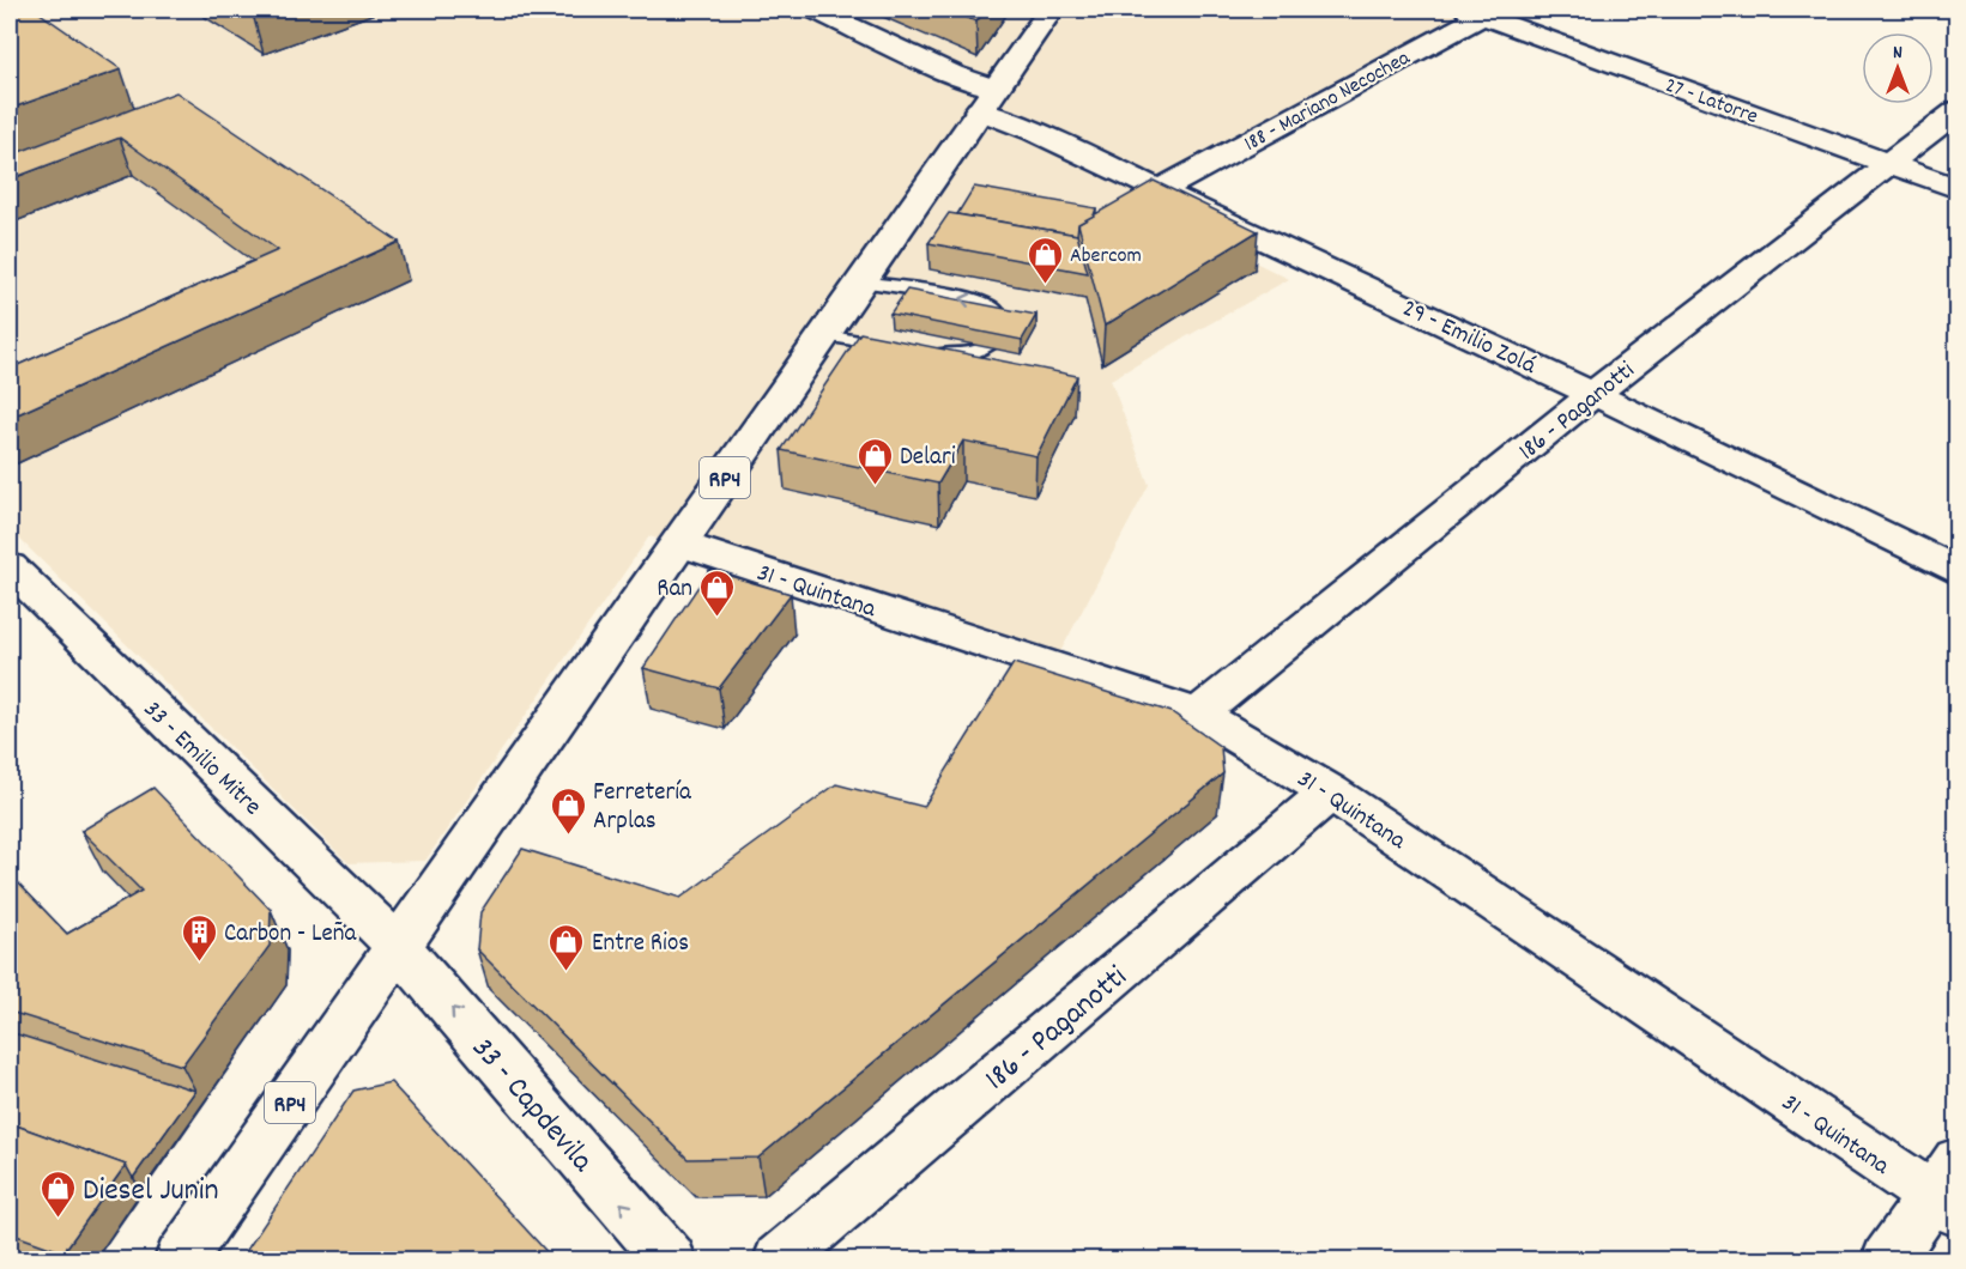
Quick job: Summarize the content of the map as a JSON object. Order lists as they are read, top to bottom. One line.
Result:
{"streets":{"street":["188 - Mariano Necochea","27 - Latorre","29 - Emilio Zolá","186 - Paganotti","RP4","31 - Quintana","33 - Emilio Mitre","33 - Capdevila"]},"crossings":[["188 - Mariano Necochea","27 - Latorre"],["188 - Mariano Necochea","29 - Emilio Zolá"],["27 - Latorre","186 - Paganotti"],["29 - Emilio Zolá","186 - Paganotti"],["29 - Emilio Zolá","RP4"],["186 - Paganotti","31 - Quintana"],["RP4","31 - Quintana"],["RP4","33 - Emilio Mitre"],["RP4","33 - Capdevila"],["33 - Emilio Mitre","33 - Capdevila"]],"one_way":["33 - Capdevila"],"places":{"shop":["Abercom","Delari","Ran","Ferretería Arplas","Entre Rios","Diesel Junin"],"building":["Carbon - Leña"]},"north":"top"}
